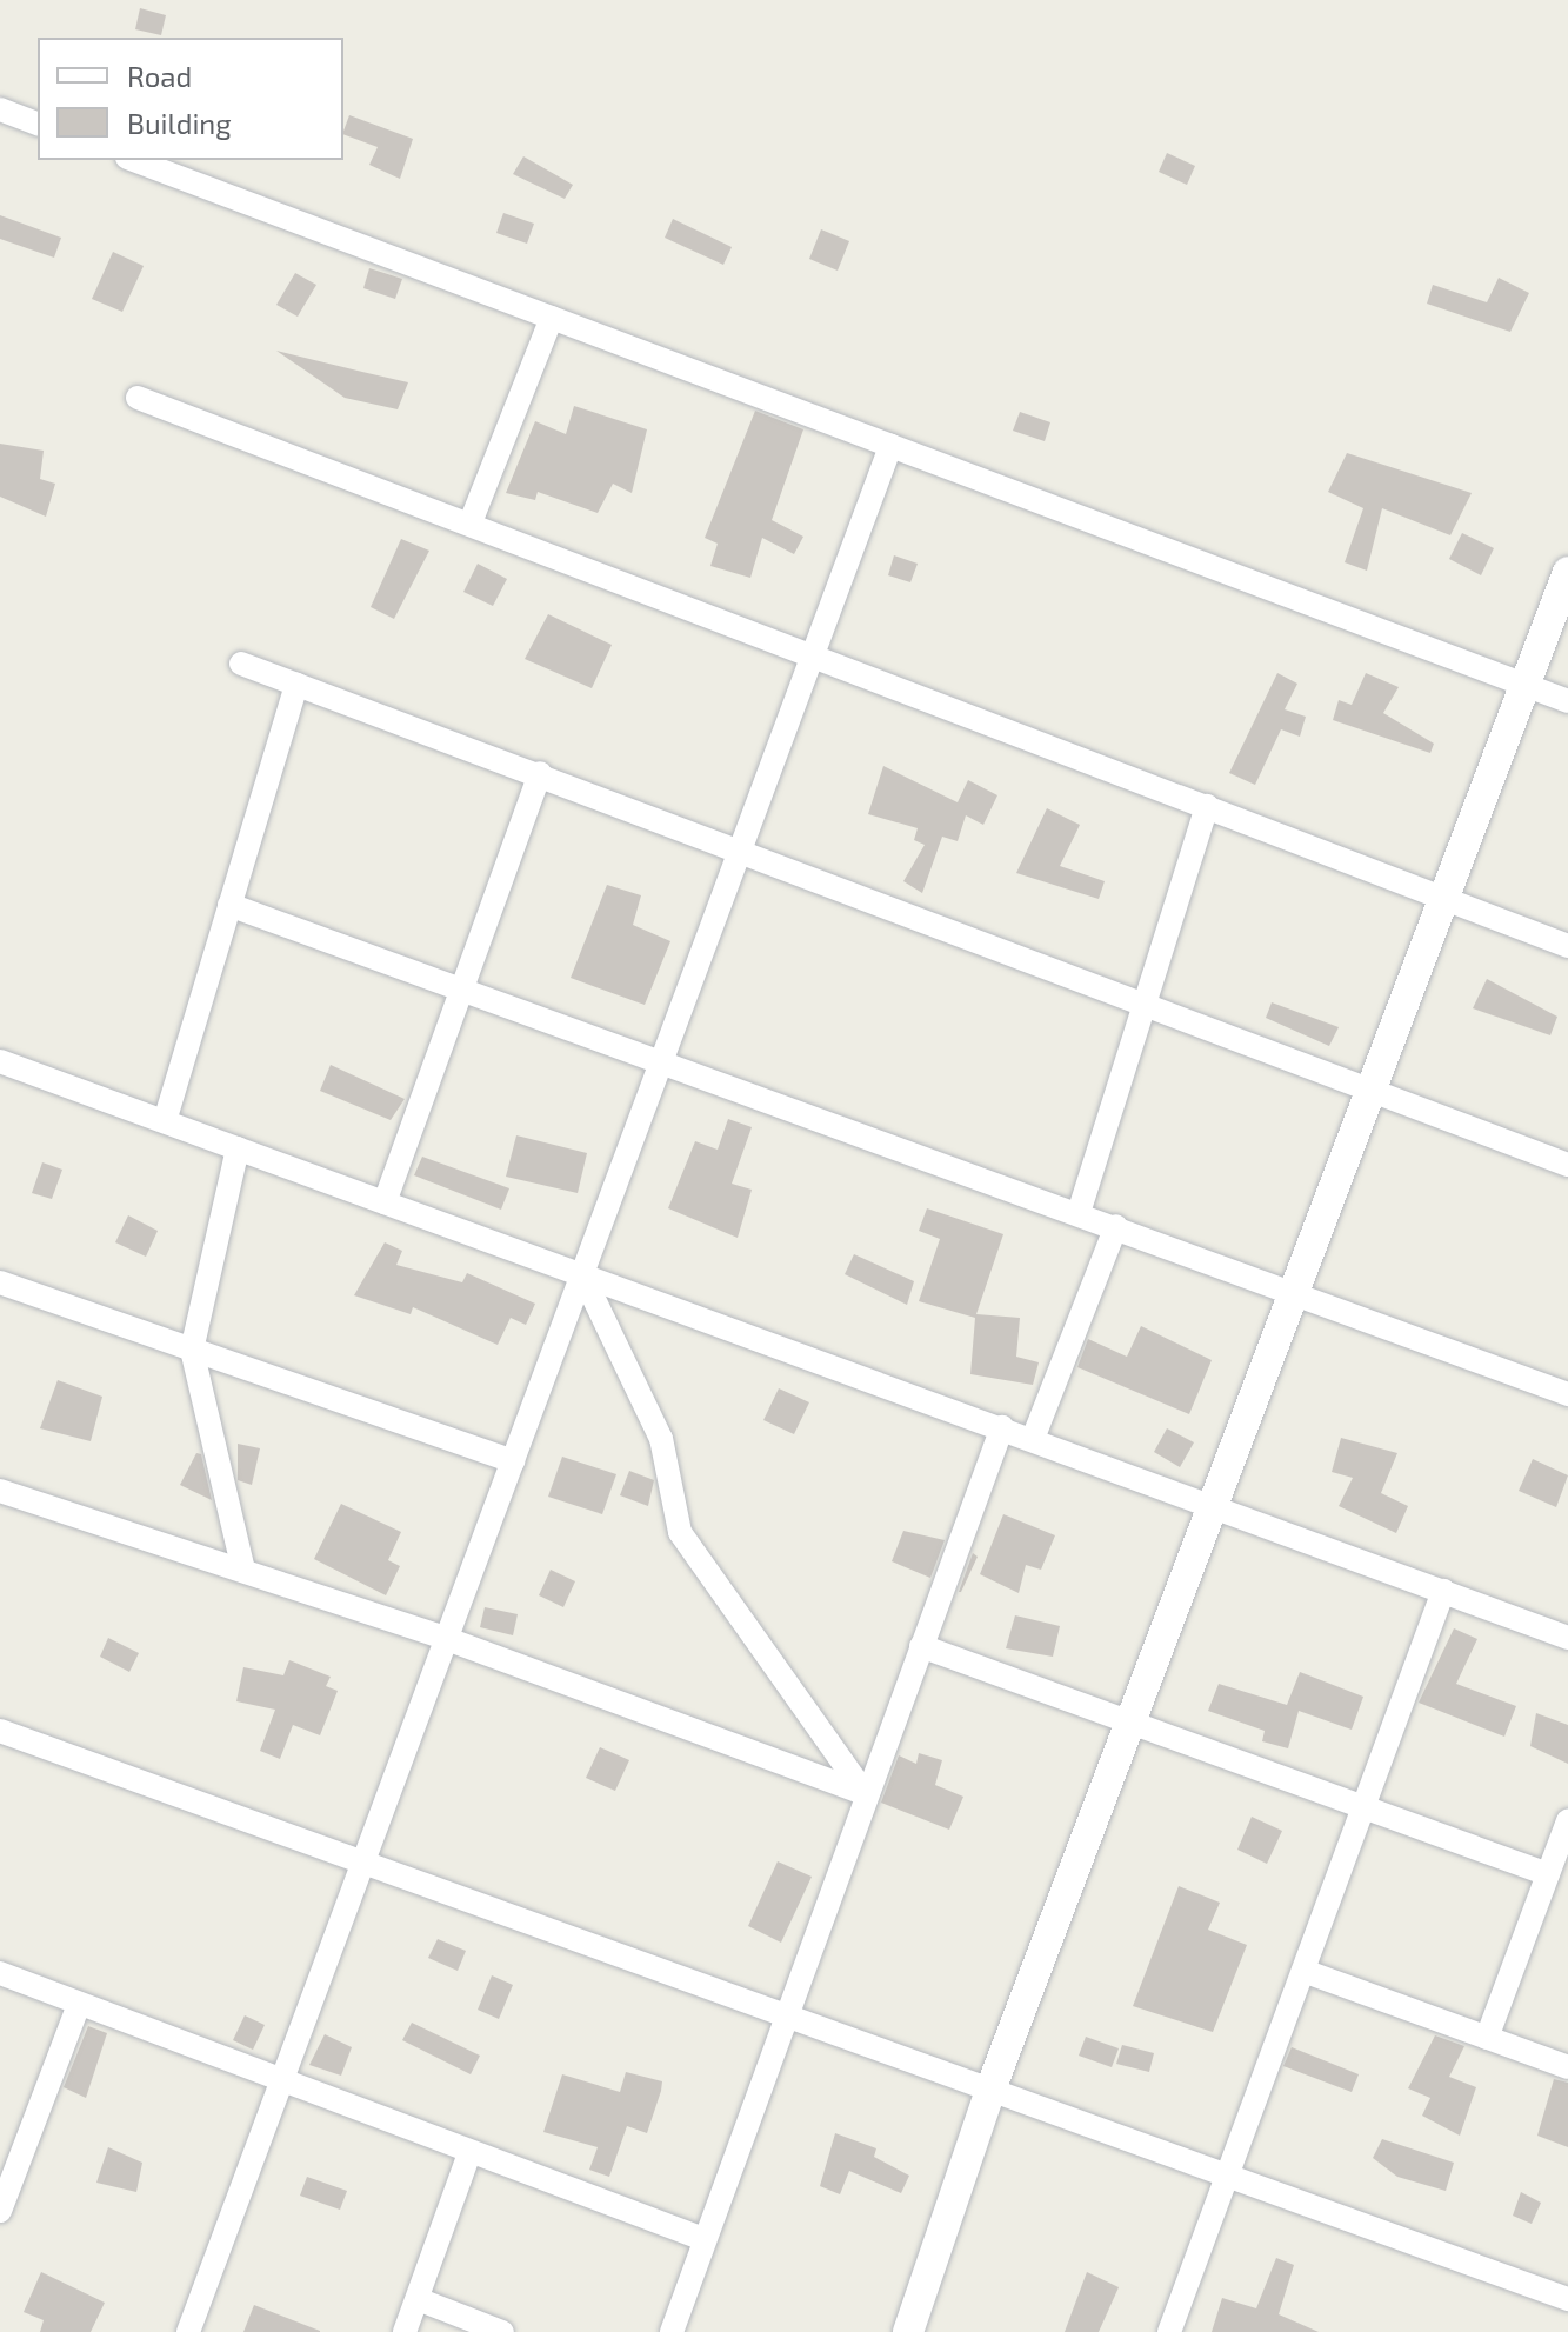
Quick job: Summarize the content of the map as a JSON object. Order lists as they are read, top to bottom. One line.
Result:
{"legend":["Road","Building"]}
